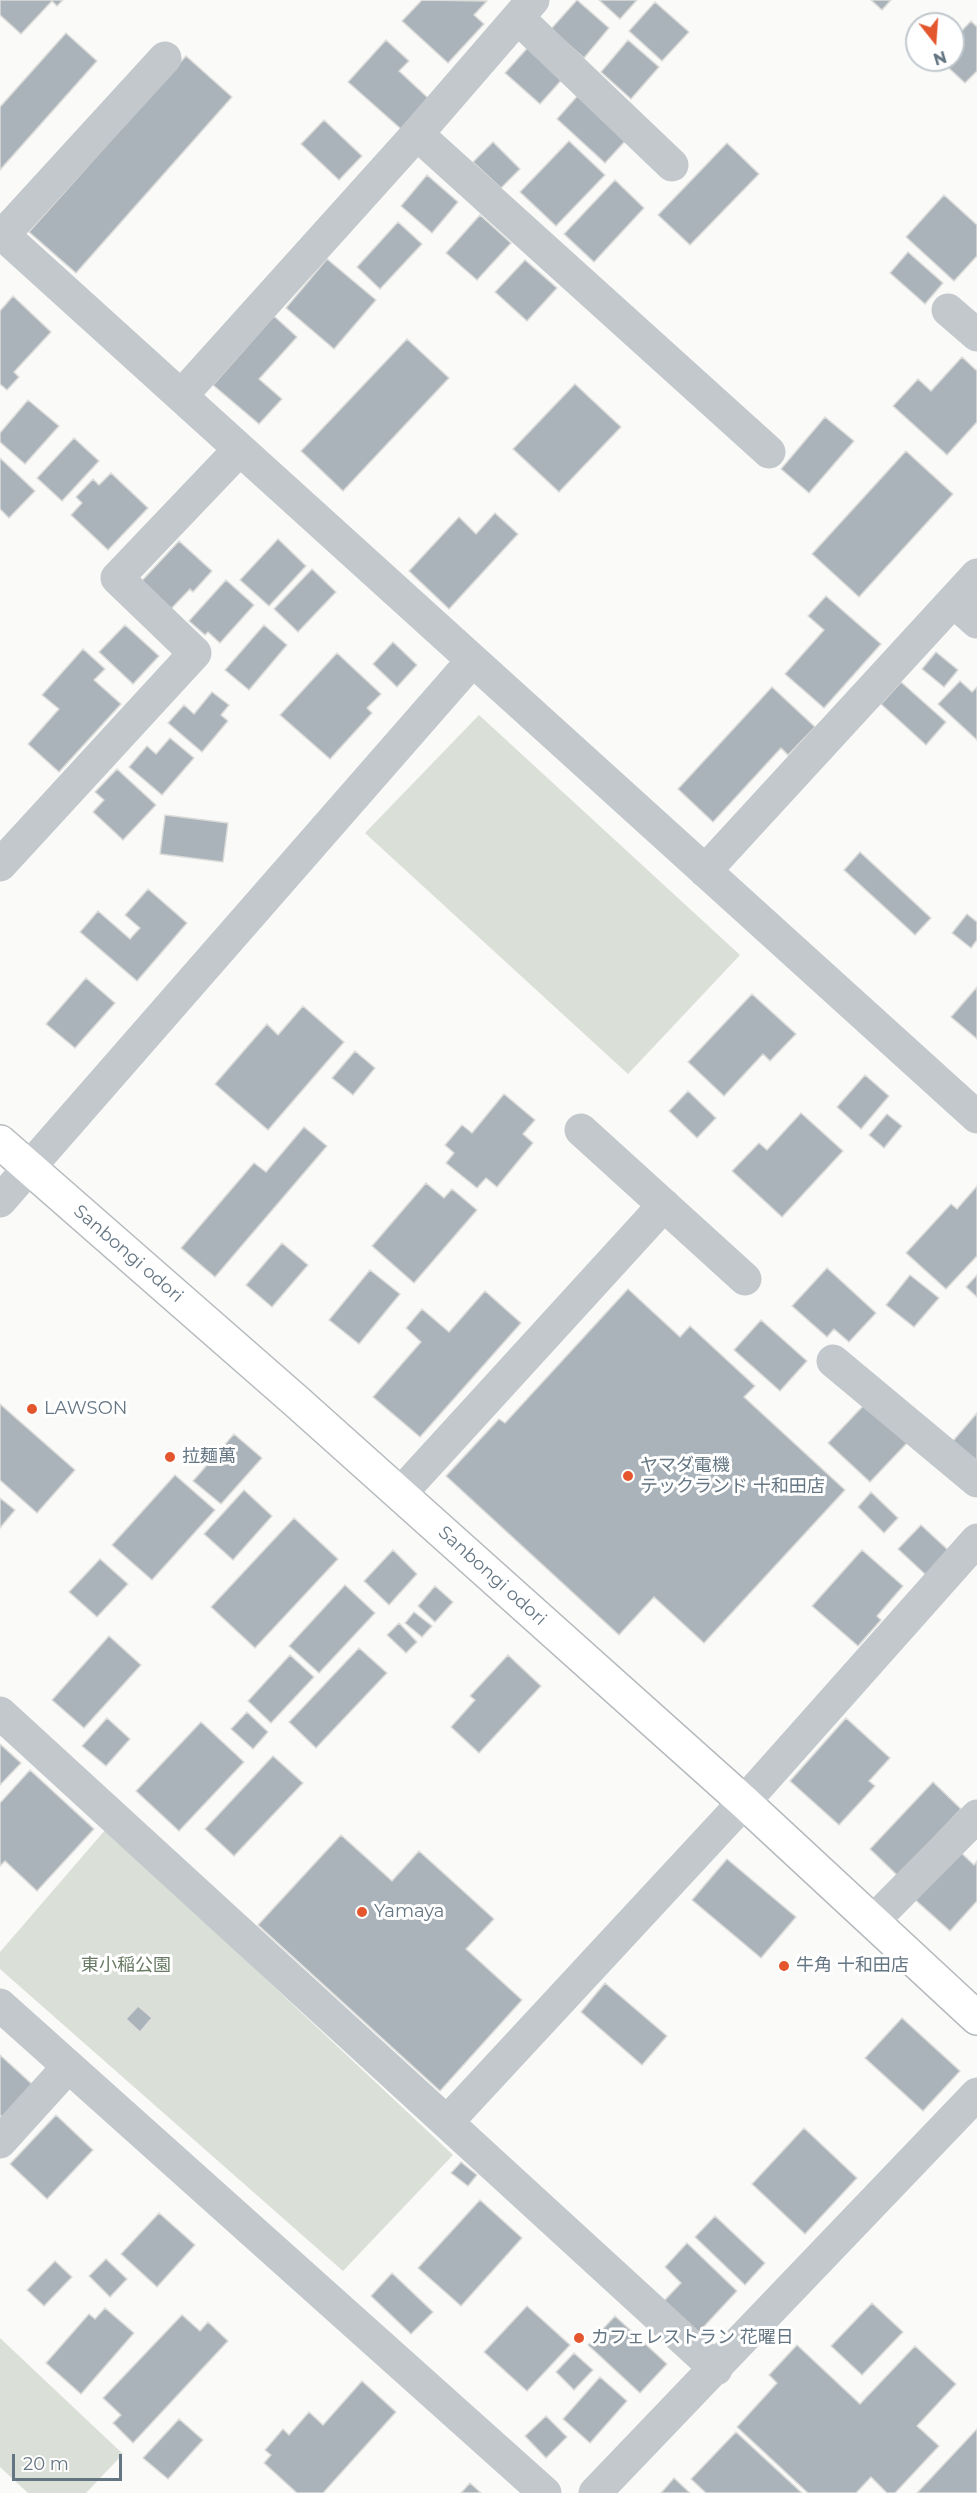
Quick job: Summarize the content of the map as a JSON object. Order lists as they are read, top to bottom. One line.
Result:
{"streets":{"main road":["Sanbongi odori"]},"parks":["東小稲公園"],"places":["LAWSON","拉麺萬","ヤマダ電機 テックランド 十和田店","Yamaya","牛角 十和田店","カフェレストラン 花曜日"],"scale_bar":"20 m","north":"bottom"}
